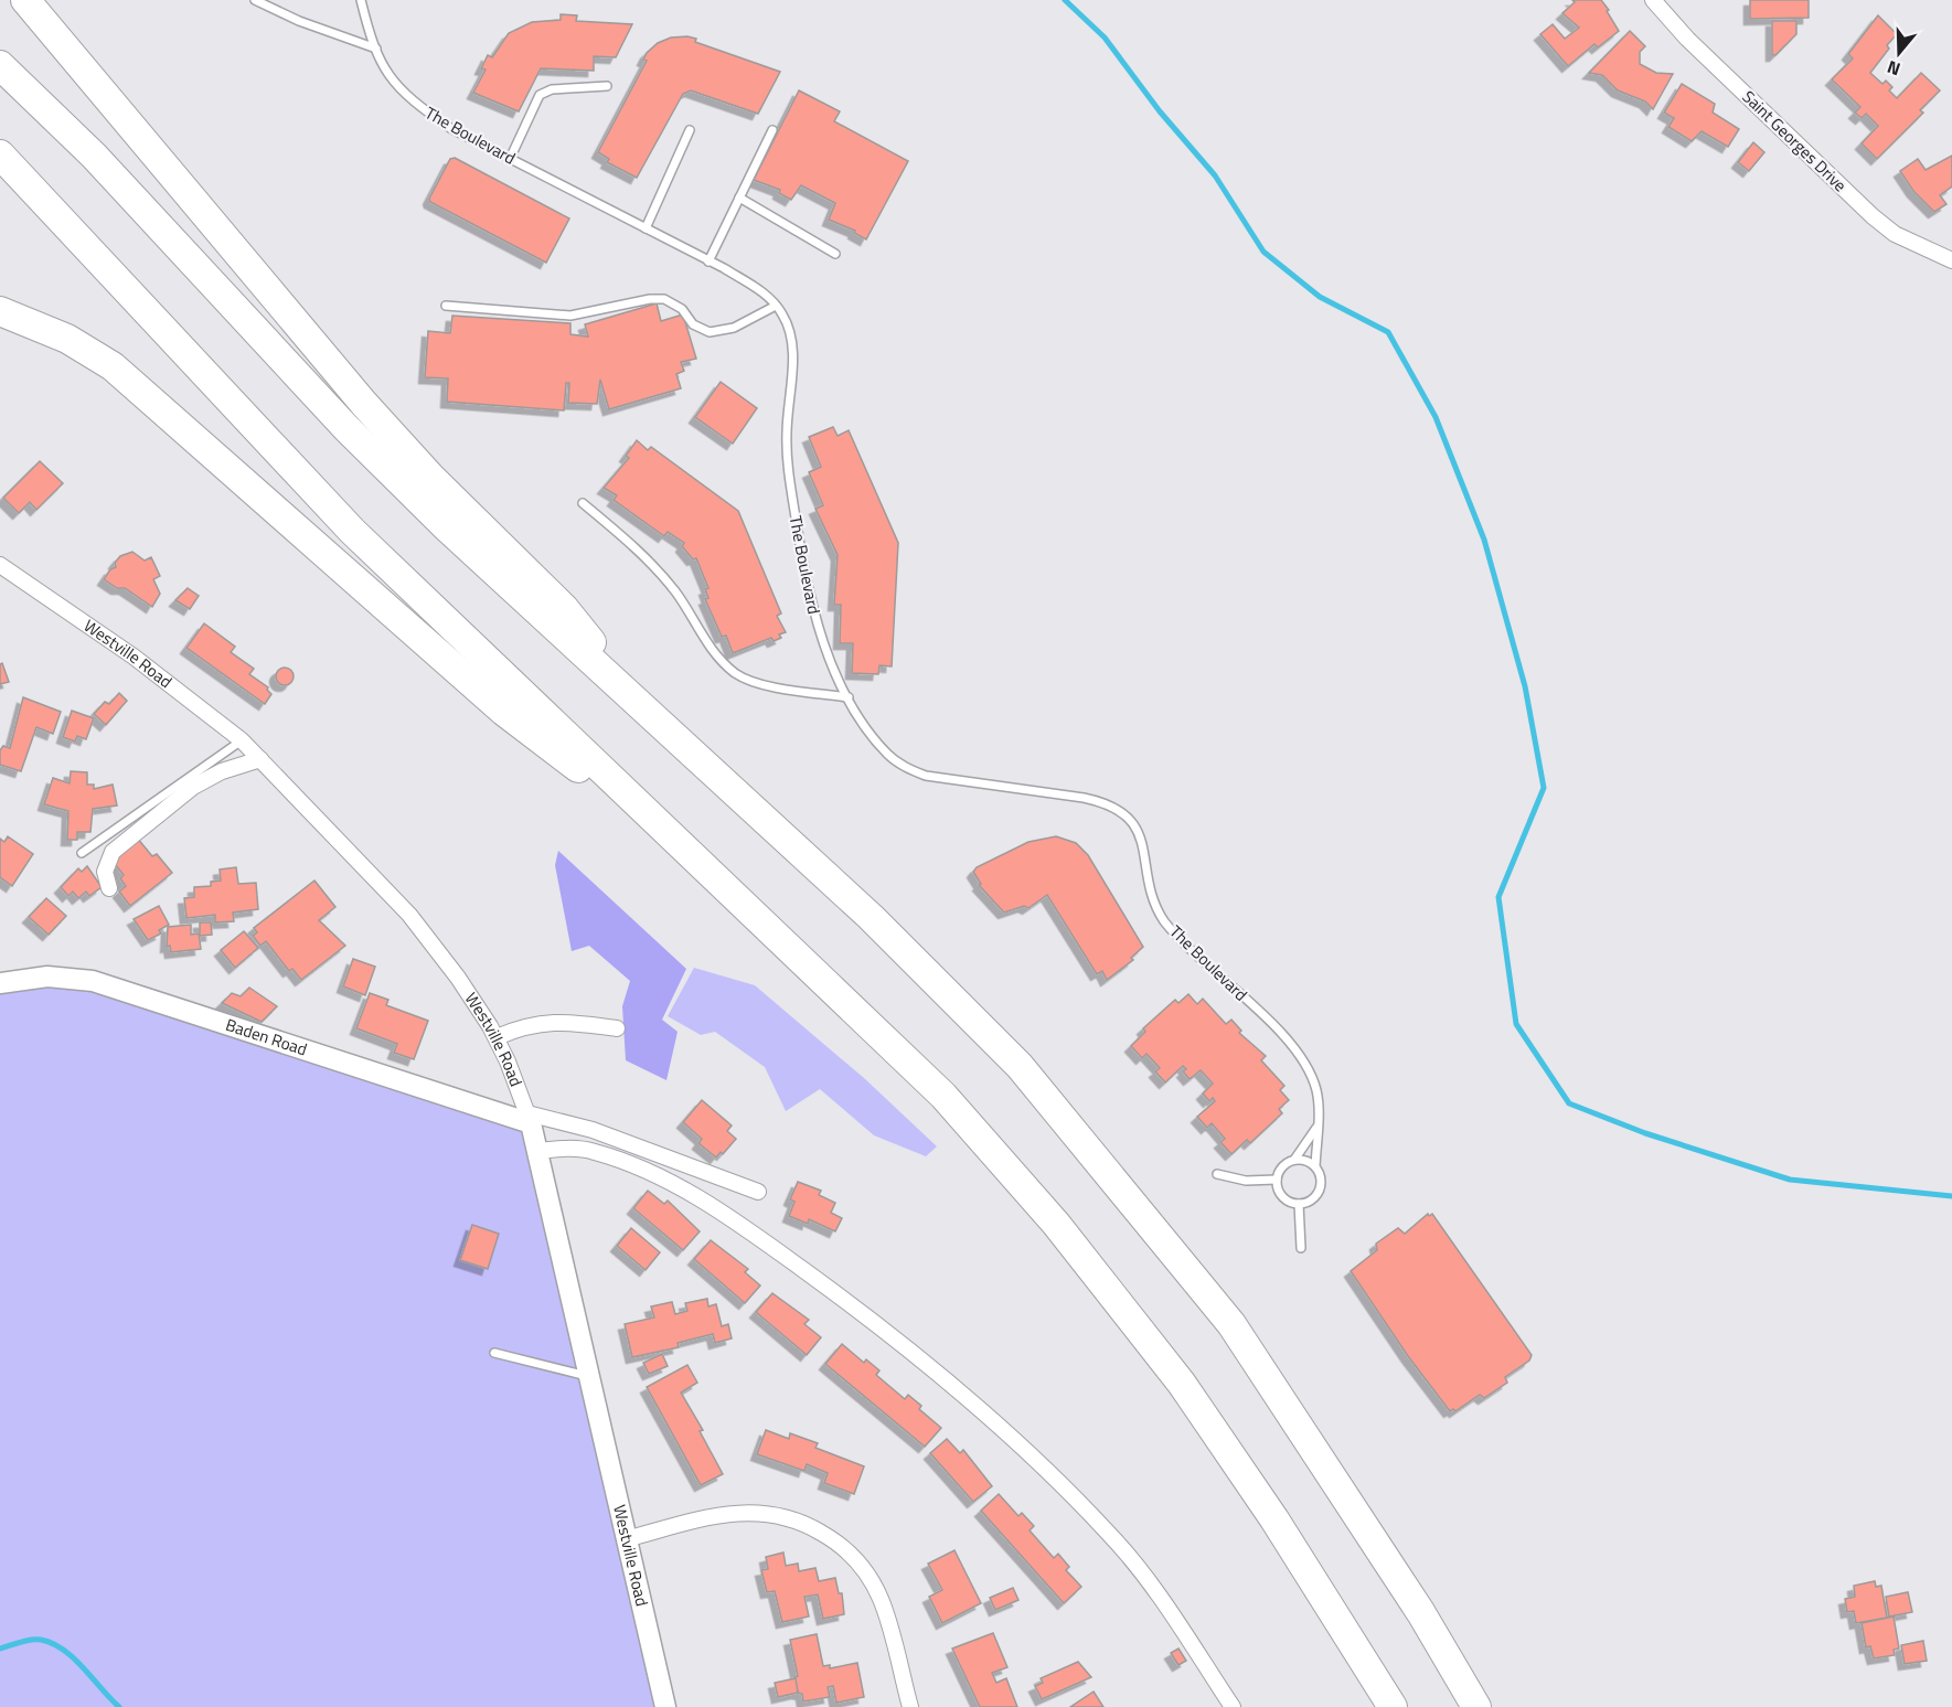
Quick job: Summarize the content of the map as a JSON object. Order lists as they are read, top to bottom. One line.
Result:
{"streets":{"street":["Saint Georges Drive","Westville Road","Baden Road"],"lane":["The Boulevard"]},"crossings":[["Westville Road","Baden Road"]],"north":"bottom"}
